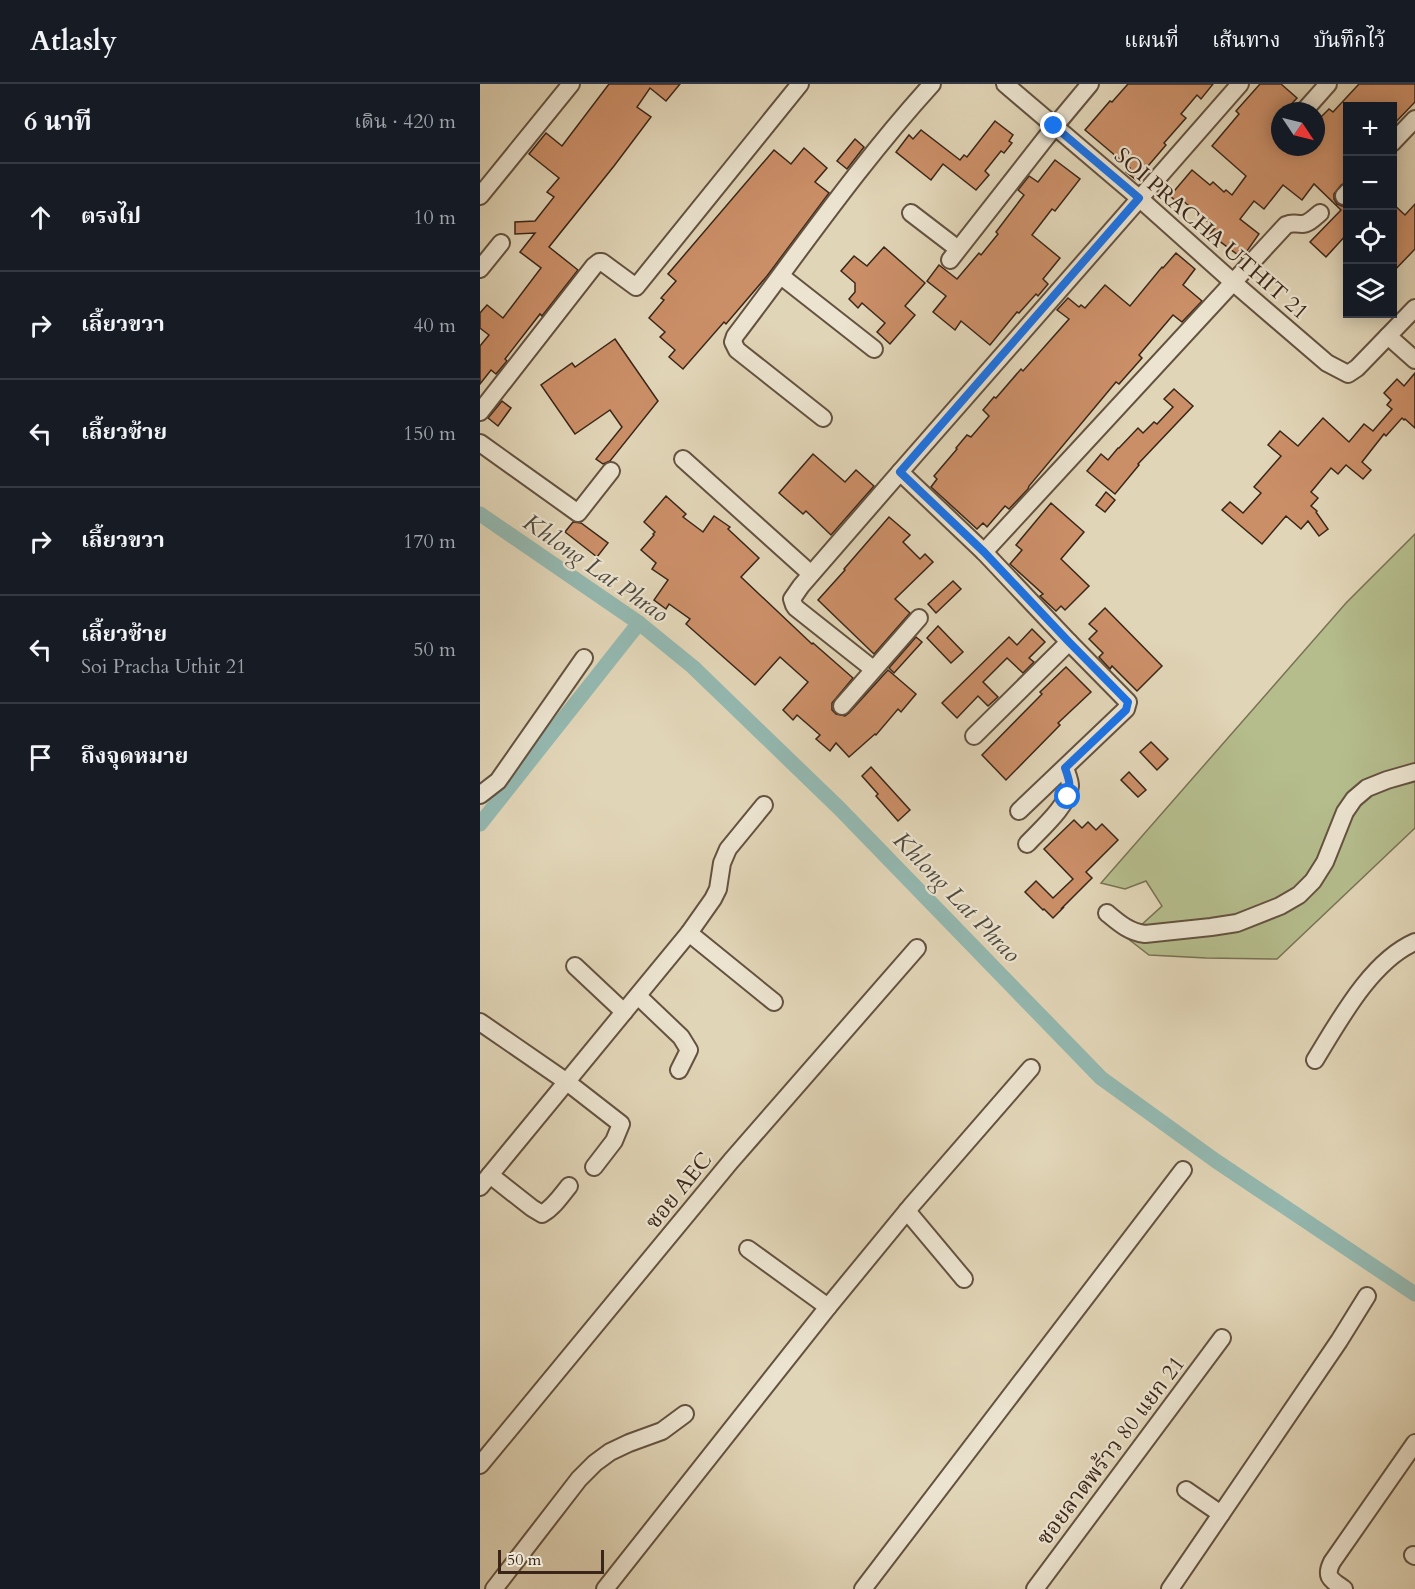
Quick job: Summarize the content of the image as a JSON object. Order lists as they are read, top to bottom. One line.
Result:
{"streets":{"street":["SOI PRACHA UTHIT 21","ซอย AEC","ซอยลาดพร้าว 80 แยก 21"]},"water":["Khlong Lat Phrao"],"scale_bar":"50 m","north":"bottom right","page":{"header":"Atlasly","nav":["แผนที่","เส้นทาง","บันทึกไว้"],"heading":["6 นาที","เดิน · 420 m"],"map_buttons":["+","−"],"list":[["ตรงไป","10 m"],["เลี้ยวขวา","40 m"],["เลี้ยวซ้าย","150 m"],["เลี้ยวขวา","170 m"],["เลี้ยวซ้าย","Soi Pracha Uthit 21","50 m"],"ถึงจุดหมาย"],"scale":"50 m"}}
